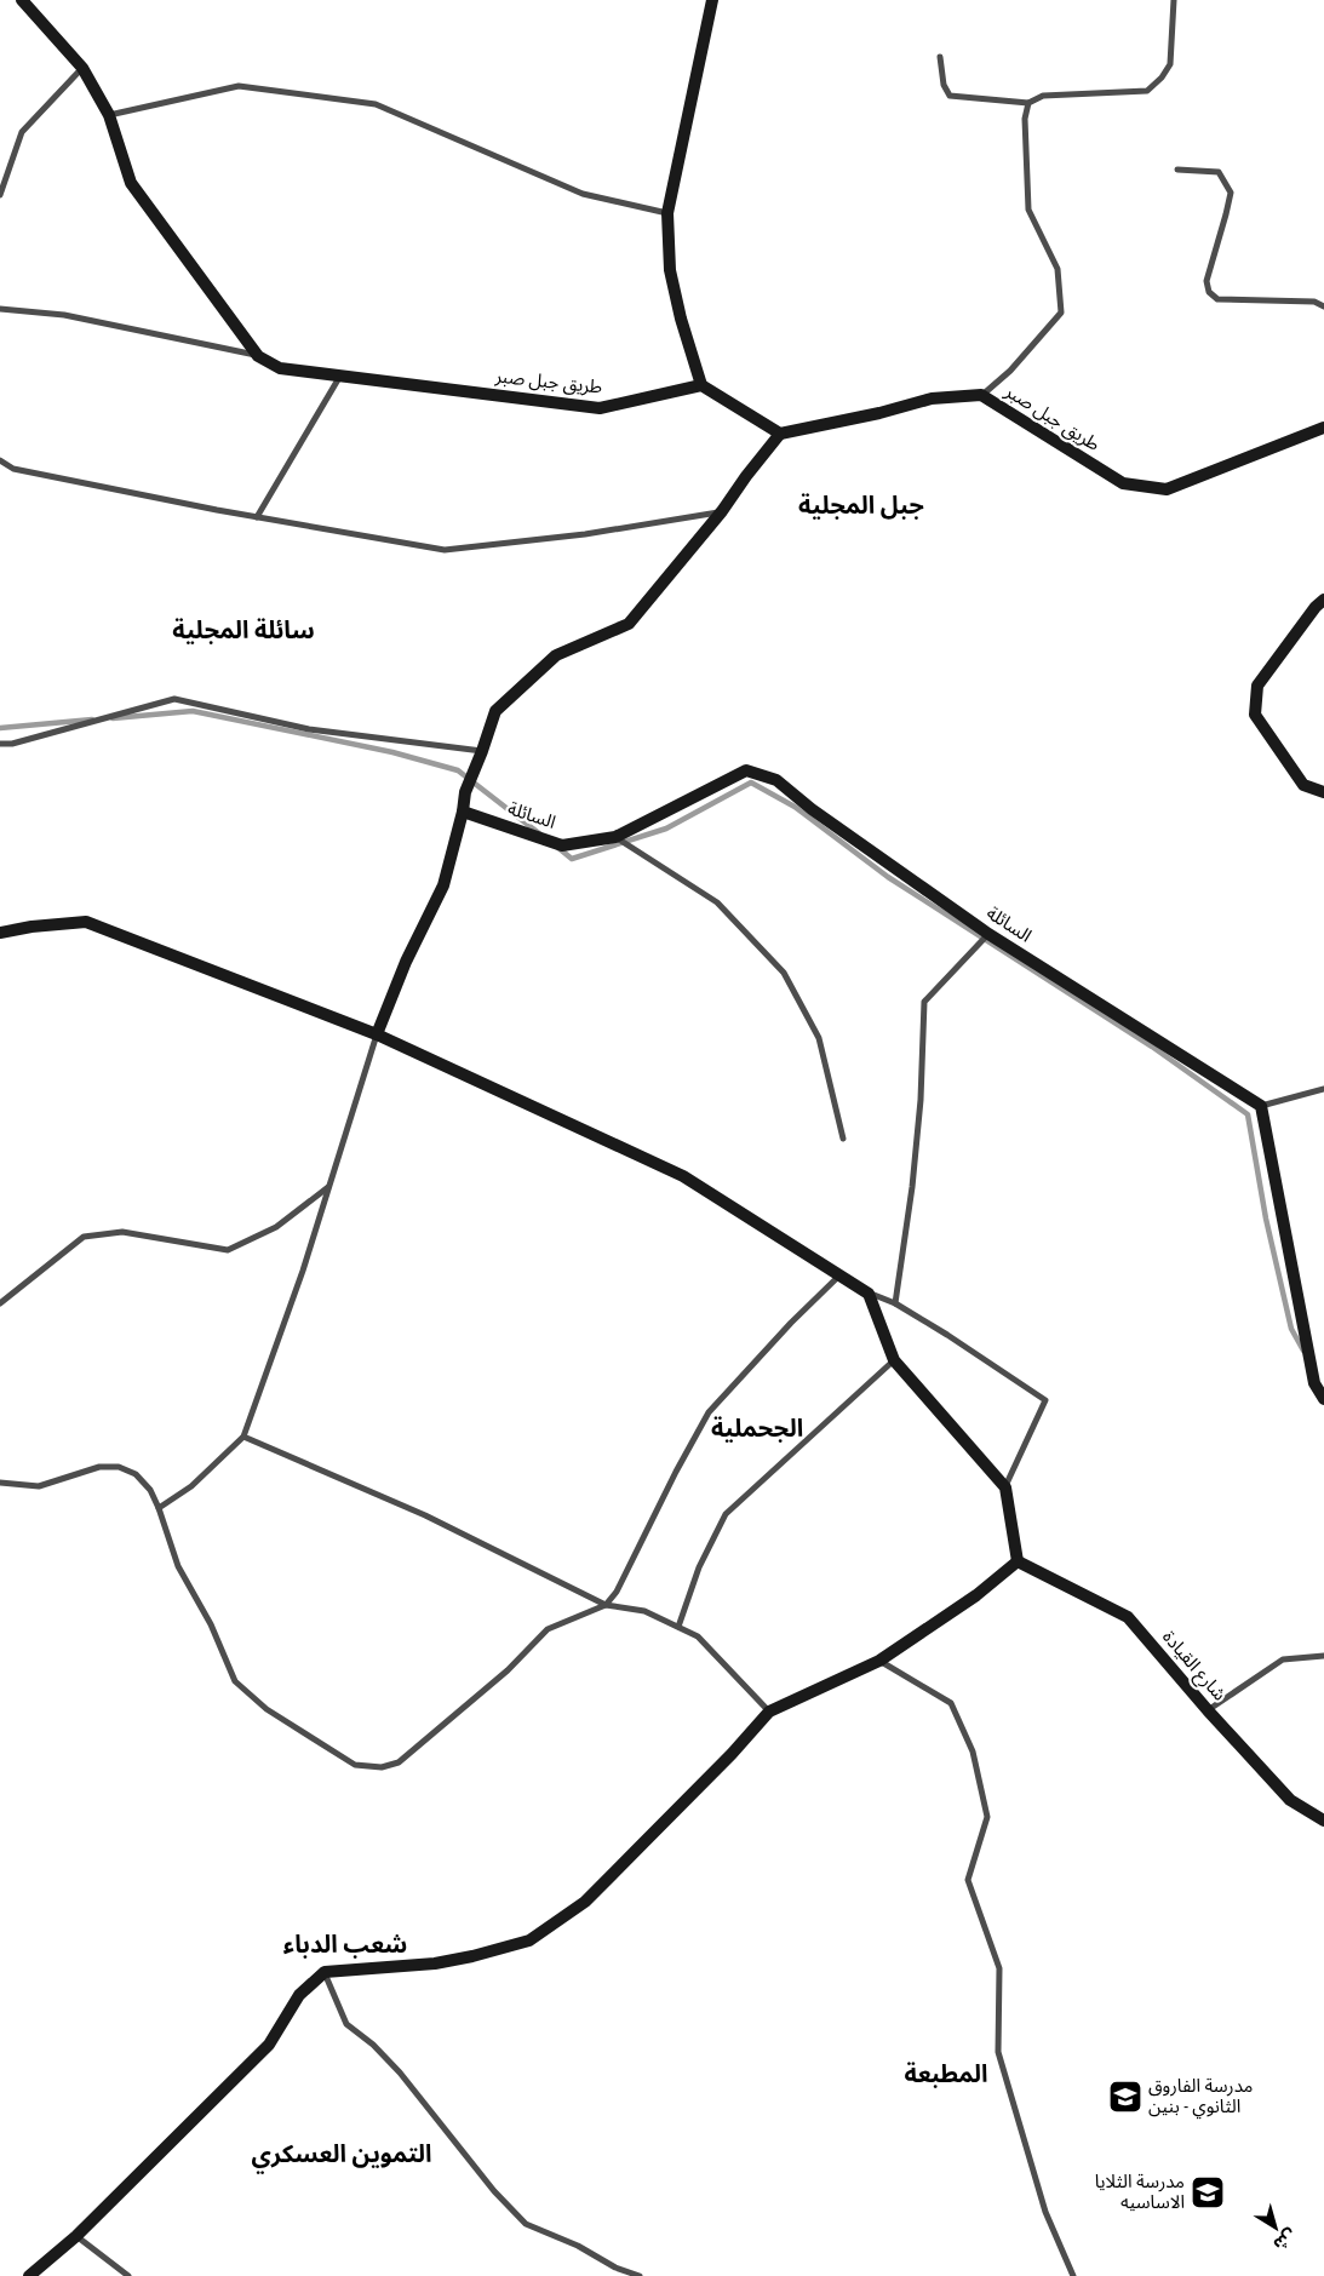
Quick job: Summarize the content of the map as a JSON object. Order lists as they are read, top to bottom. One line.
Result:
{"streets":{"street":["طريق جبل صبر","السائلة","شارع القيادة"]},"districts":["جبل المجلية","سائلة المجلية","الجحملية","شعب الدباء","المطبعة","التموين العسكري"],"places":{"school or university":["مدرسة الفاروق الثانوي - بنين","مدرسة الثلايا الاساسيه"]},"north":"bottom right"}
